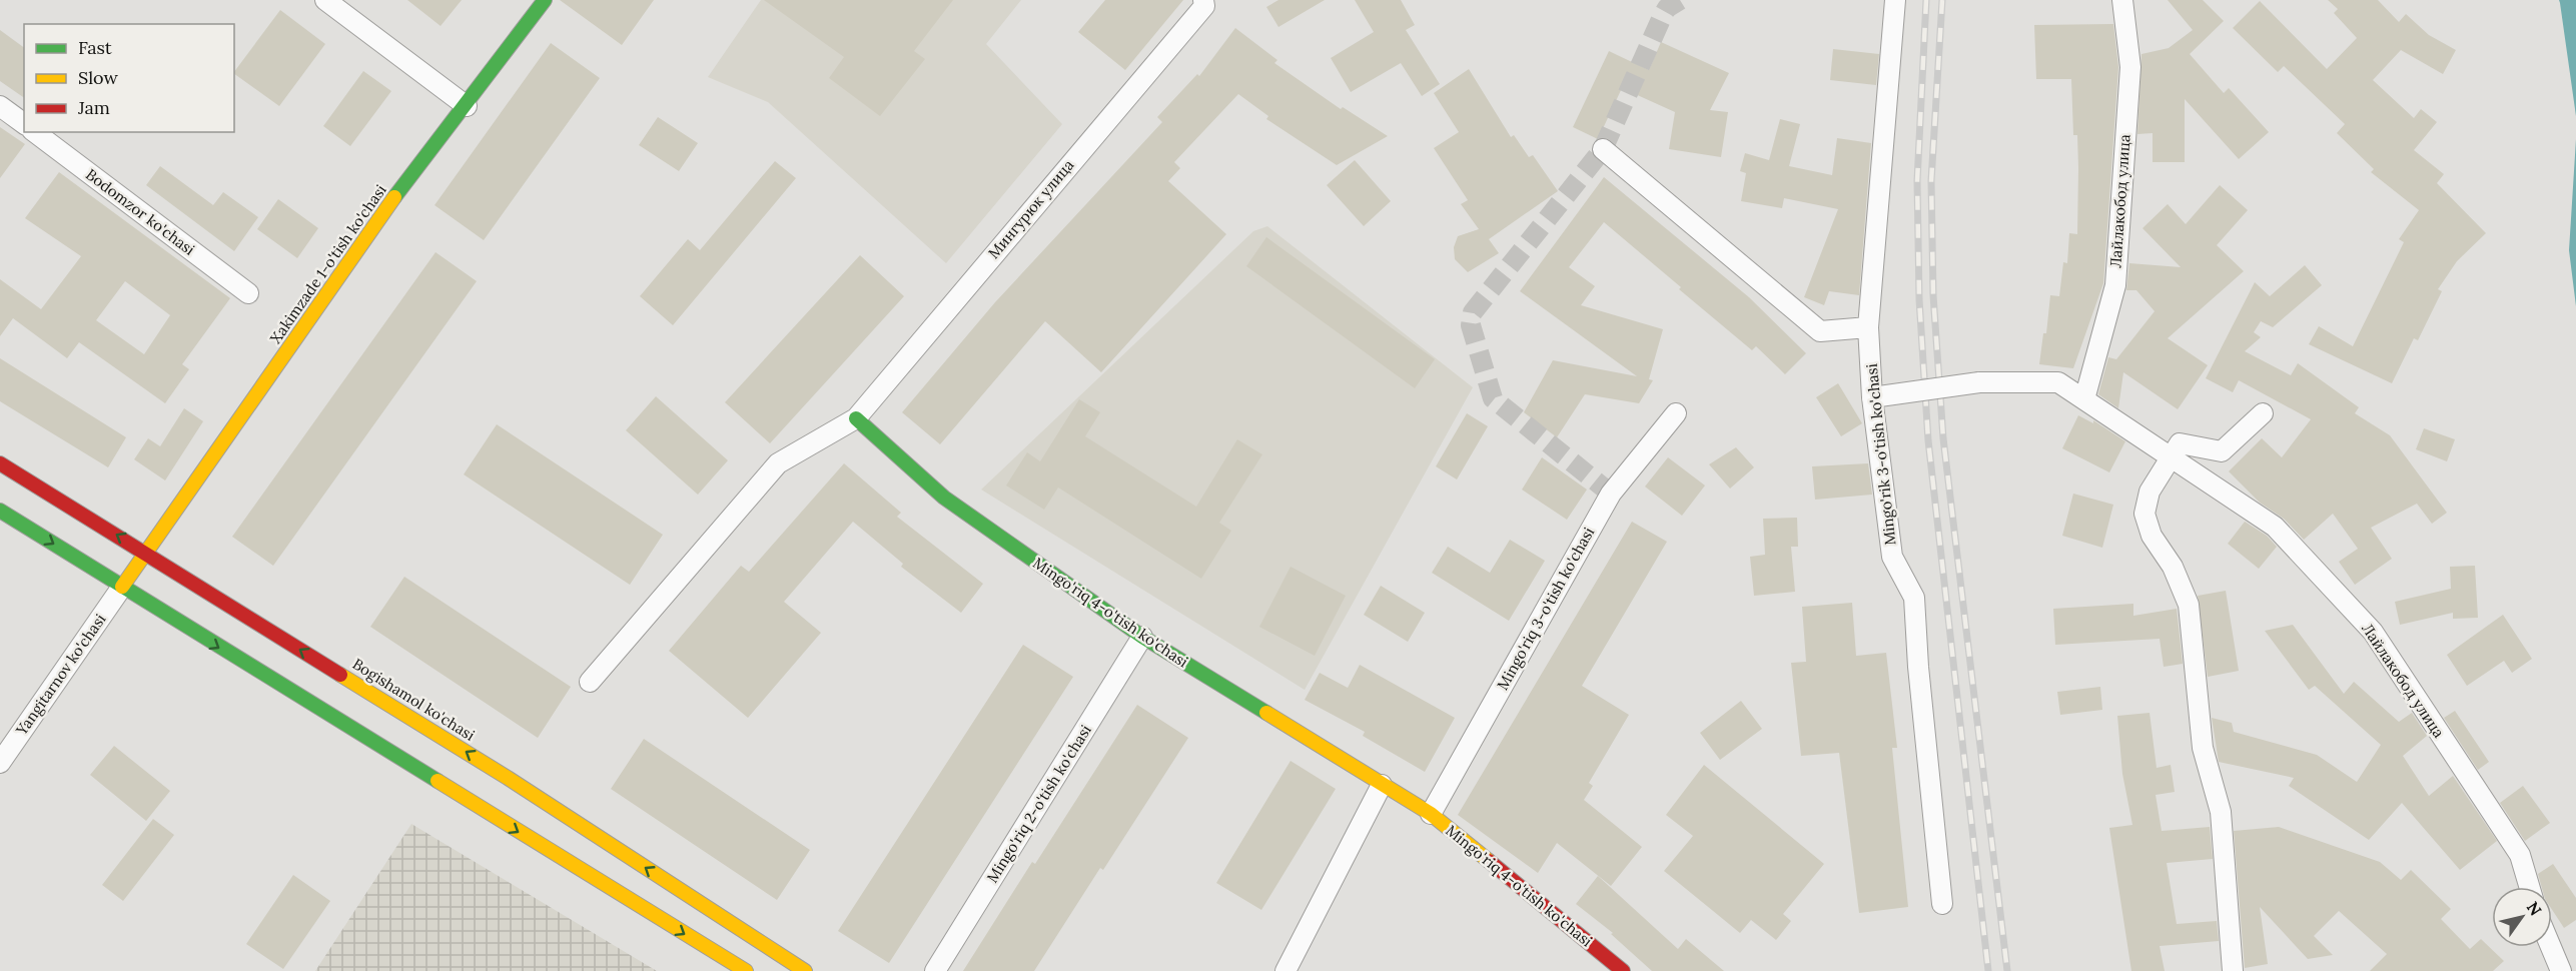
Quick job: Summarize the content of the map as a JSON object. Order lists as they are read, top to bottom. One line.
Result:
{"streets":{"main road":["Xakimzade 1-o'tish ko'chasi","Mingo'riq 4-o'tish ko'chasi","Bogishamol ko'chasi"],"street":["Лайлакобод улица","Мингурюк улица","Bodomzor ko'chasi","Mingo'rik 3-o'tish ko'chasi","Mingo'riq 3-o'tish ko'chasi","Yangitarnov ko'chasi","Mingo'riq 2-o'tish ko'chasi"]},"crossings":[["Лайлакобод улица","Mingo'rik 3-o'tish ko'chasi"],["Мингурюк улица","Mingo'riq 4-o'tish ko'chasi"],["Xakimzade 1-o'tish ko'chasi","Yangitarnov ko'chasi"],["Xakimzade 1-o'tish ko'chasi","Bogishamol ko'chasi"],["Mingo'riq 3-o'tish ko'chasi","Mingo'riq 4-o'tish ko'chasi"],["Mingo'riq 4-o'tish ko'chasi","Mingo'riq 2-o'tish ko'chasi"]],"legend":["Fast","Slow","Jam"],"north":"top right"}
